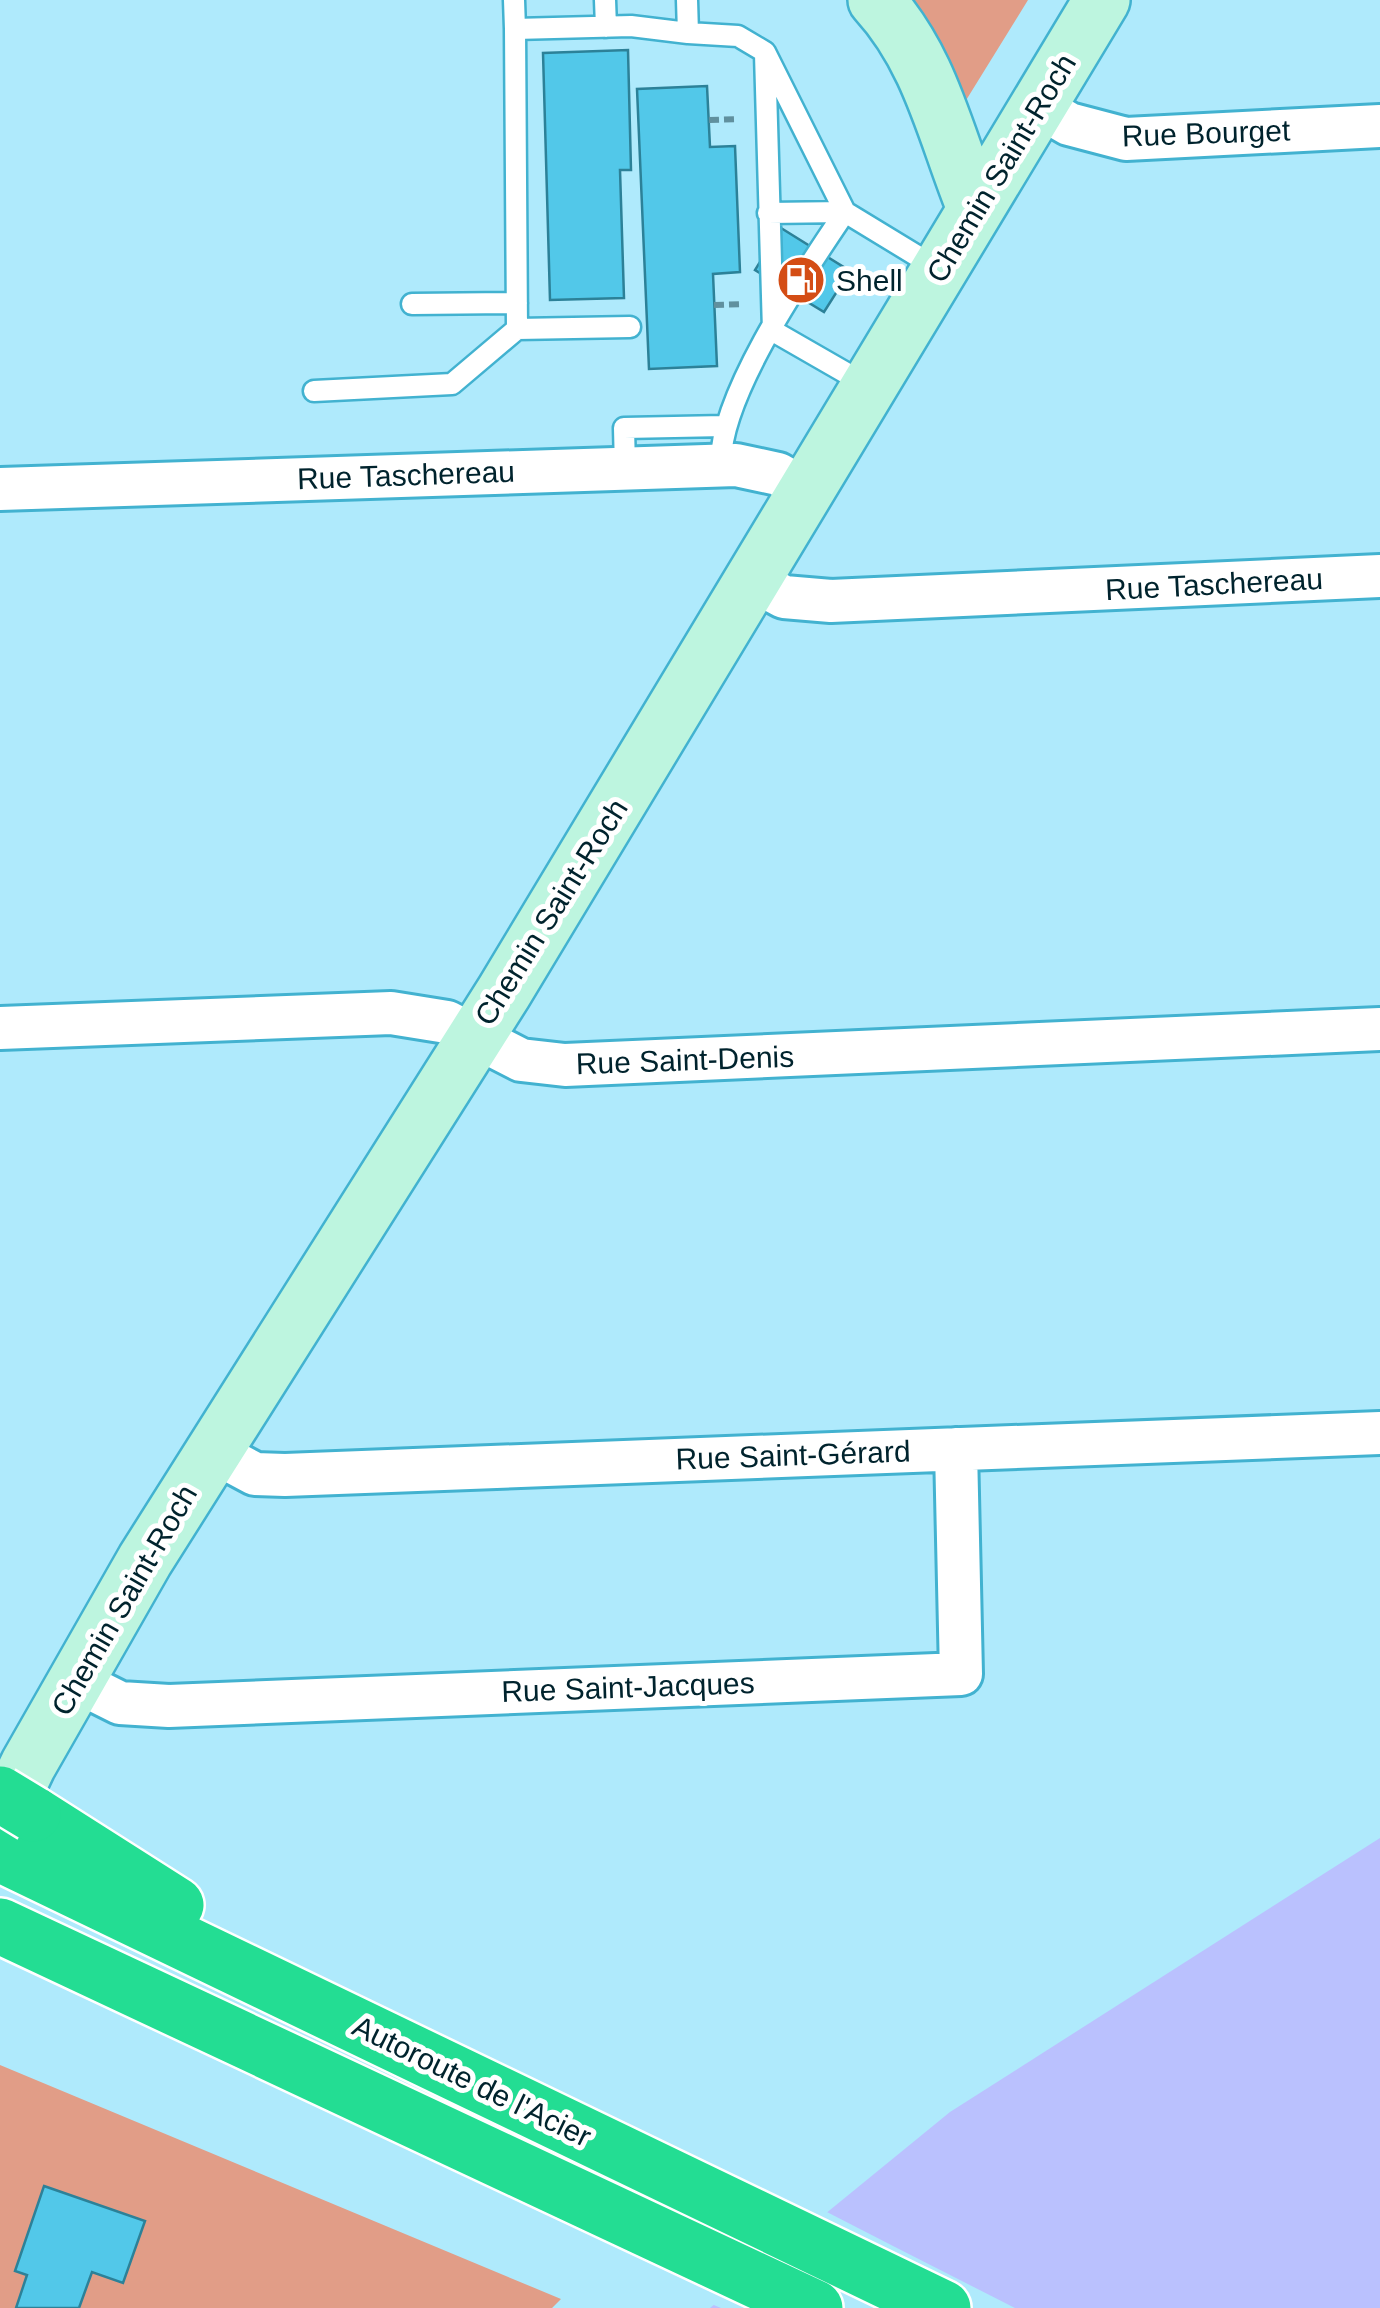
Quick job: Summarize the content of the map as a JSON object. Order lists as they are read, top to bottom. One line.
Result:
{"streets":{"highway":["Autoroute de l'Acier"],"main road":["Chemin Saint-Roch"],"street":["Rue Bourget","Rue Taschereau","Rue Saint-Denis","Rue Saint-Gérard","Rue Saint-Jacques"]},"crossings":[["Rue Bourget","Chemin Saint-Roch"],["Chemin Saint-Roch","Rue Taschereau"],["Chemin Saint-Roch","Rue Saint-Denis"],["Chemin Saint-Roch","Rue Saint-Gérard"],["Chemin Saint-Roch","Rue Saint-Jacques"],["Rue Saint-Gérard","Rue Saint-Jacques"]],"places":{"fuel station":["Shell"]}}
